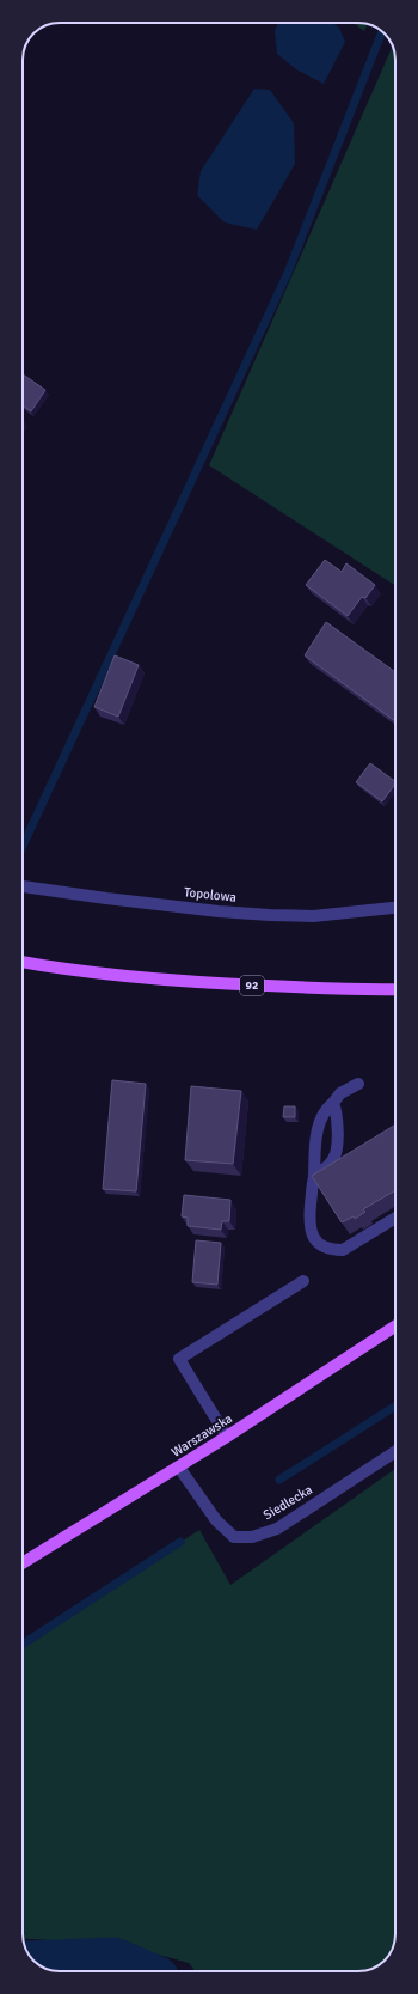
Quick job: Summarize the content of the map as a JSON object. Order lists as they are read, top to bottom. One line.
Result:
{"streets":{"main road":["92","Warszawska"],"street":["Topolowa","Siedlecka"]},"crossings":[["Warszawska","Siedlecka"]]}
